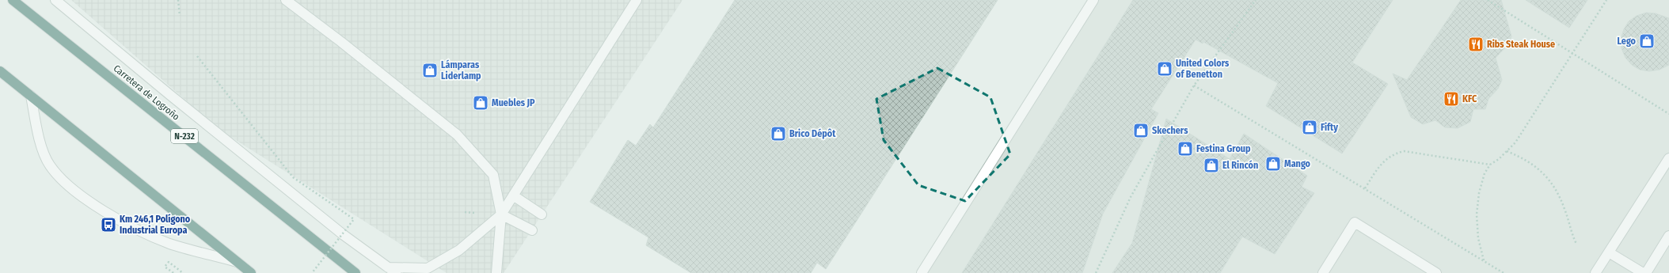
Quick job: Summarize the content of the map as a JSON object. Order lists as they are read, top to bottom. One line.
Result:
{"streets":{"highway":["Carretera de Logroño","N-232"]},"places":{"shop":["Lego","United Colors of Benetton","Lámparas Liderlamp","Muebles JP","Fifty","Skechers","Brico Dépôt","Festina Group","Mango","El Rincón"],"restaurant":["Ribs Steak House","KFC"],"bus stop":["Km 246,1 Polígono Industrial Europa"]}}
